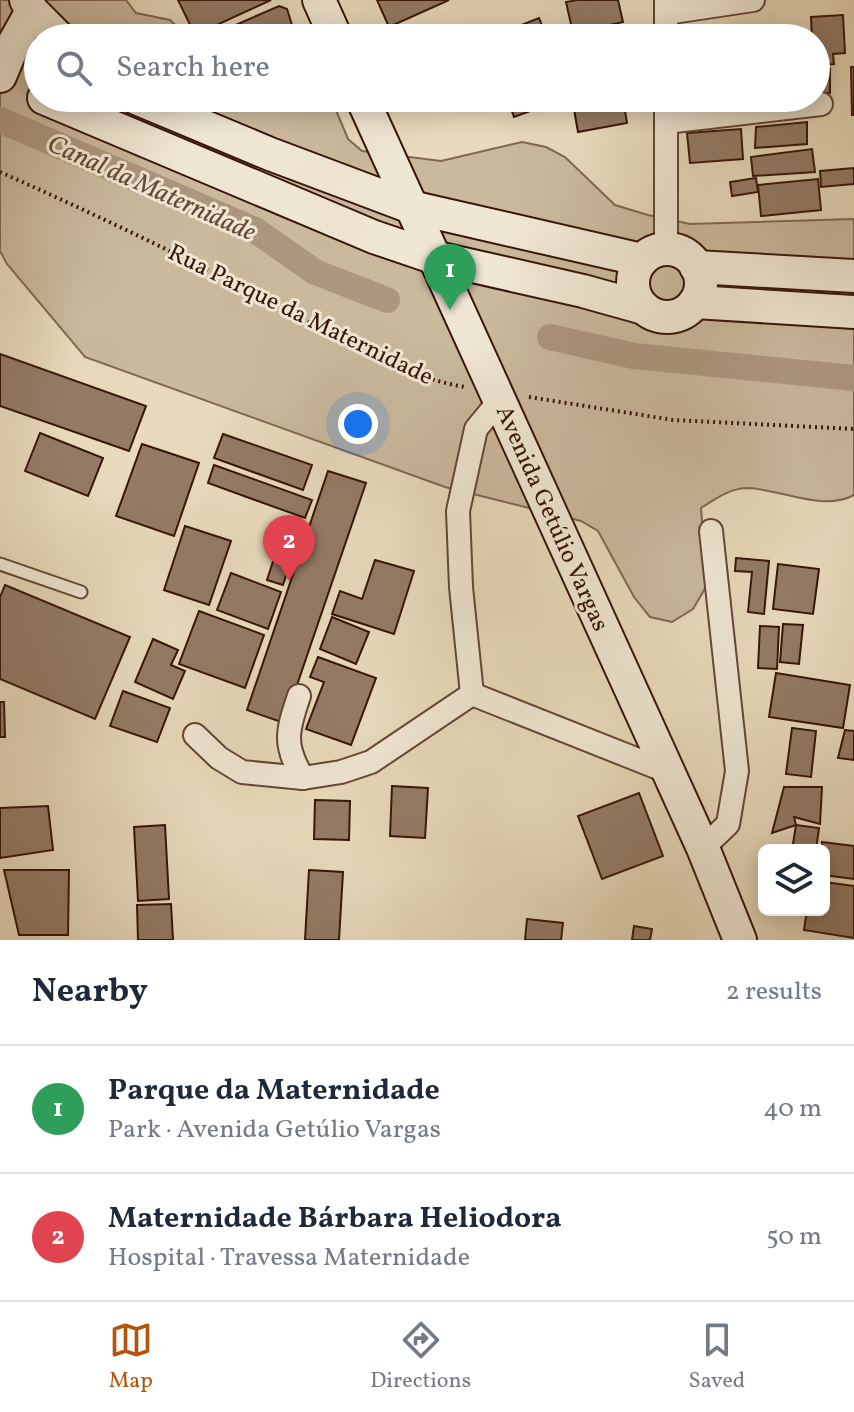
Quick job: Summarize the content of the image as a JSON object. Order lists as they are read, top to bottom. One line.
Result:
{"streets":{"street":["Avenida Getúlio Vargas"],"path":["Rua Parque da Maternidade"]},"crossings":[["Rua Parque da Maternidade","Avenida Getúlio Vargas"]],"water":["Canal da Maternidade"],"page":{"search":"Search here","pins":["1","2"],"heading":["Nearby","2 results"],"list":[{"mark":"1","name":"Parque da Maternidade","note":"Park · Avenida Getúlio Vargas","value":"40 m"},{"mark":"2","name":"Maternidade Bárbara Heliodora","note":"Hospital · Travessa Maternidade","value":"50 m"}],"nav":["Map","Directions","Saved"]}}
